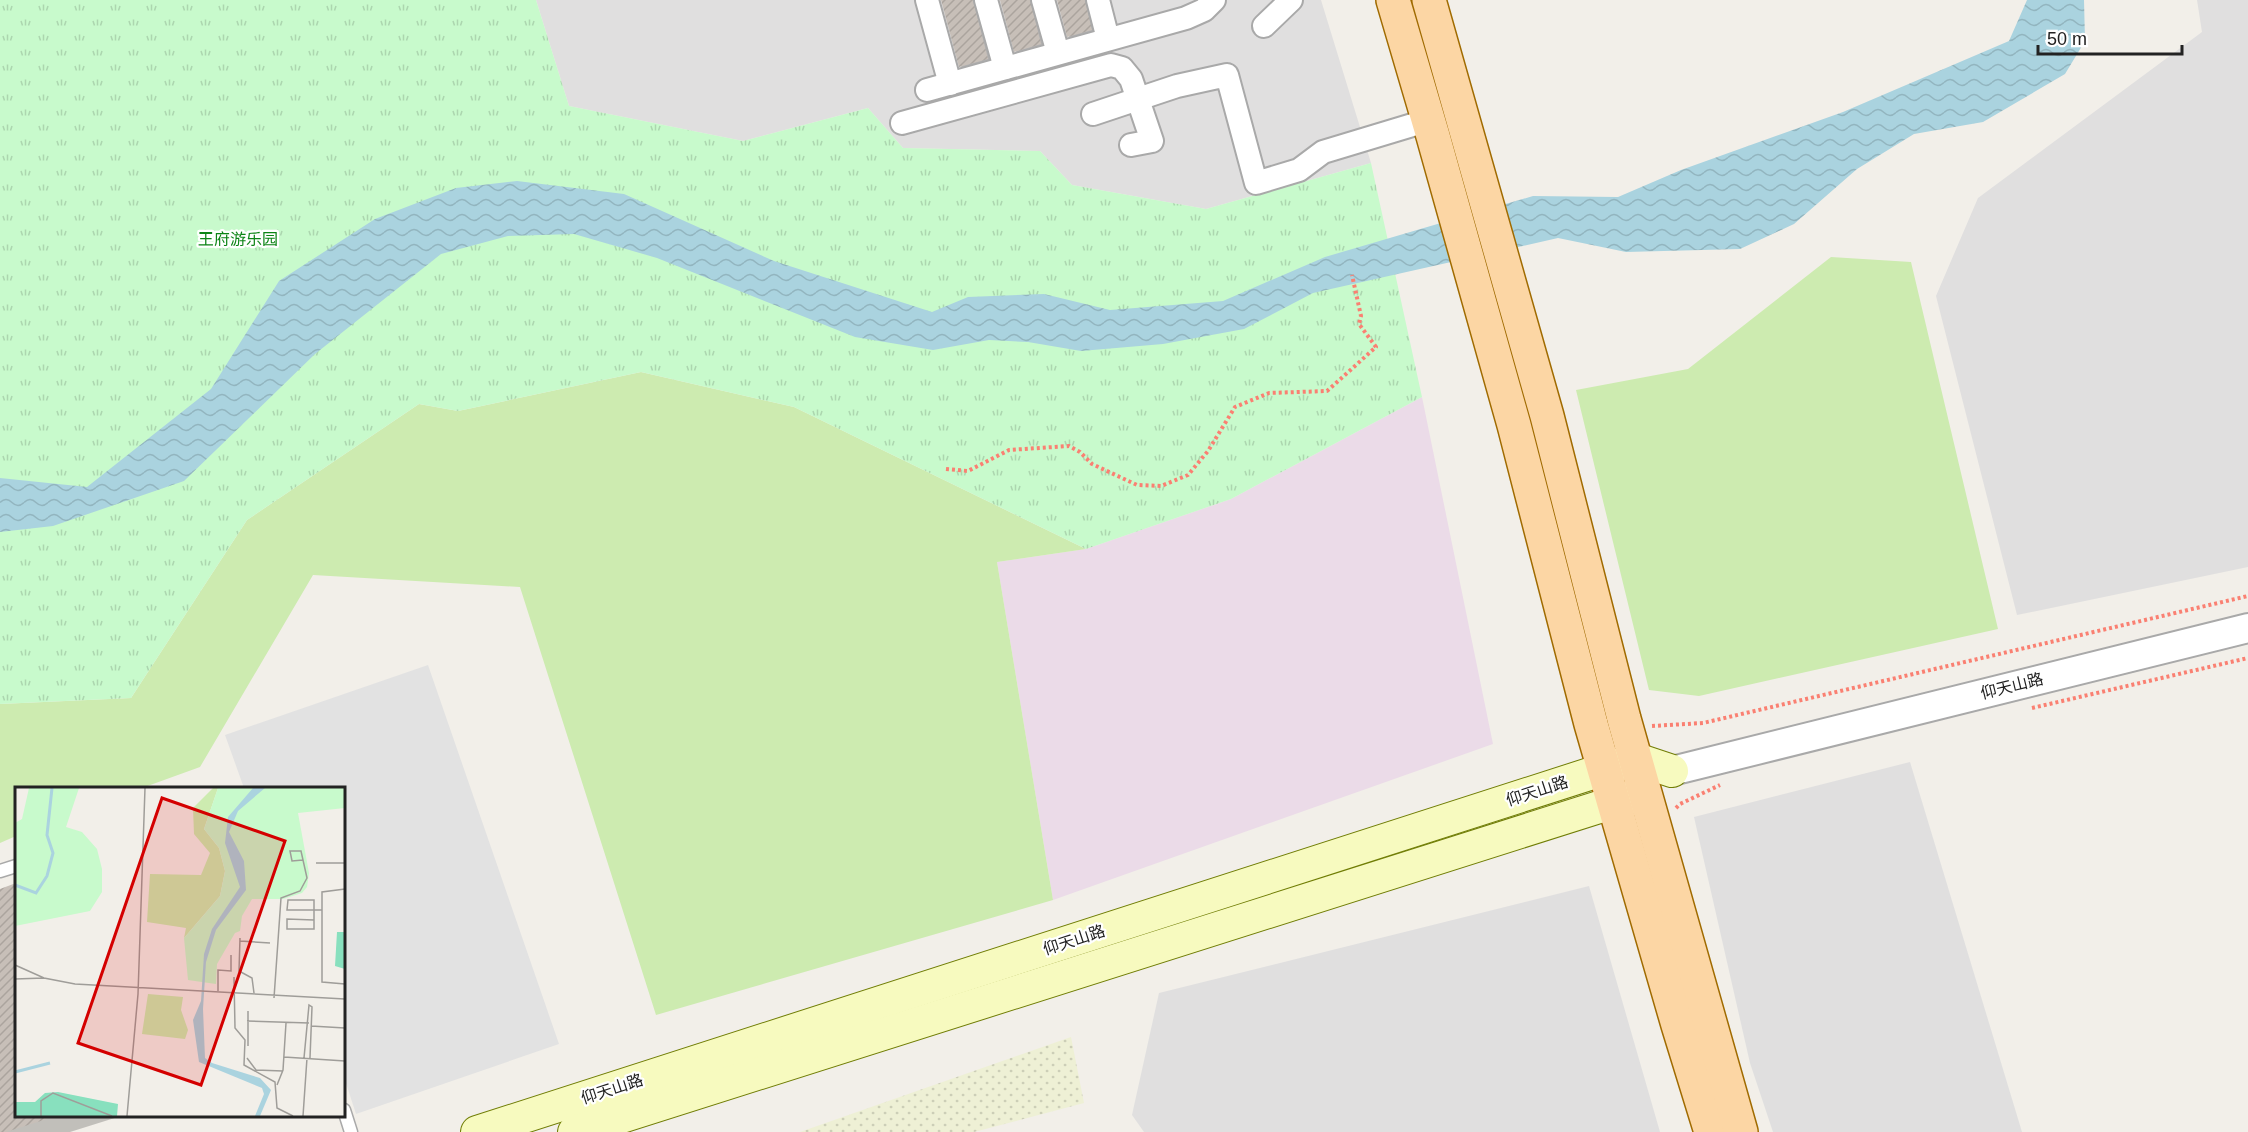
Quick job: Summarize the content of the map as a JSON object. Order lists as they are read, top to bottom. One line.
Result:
{"streets":{"main road":["仰天山路"]},"parks":["王府游乐园"],"scale_bar":"50 m"}
